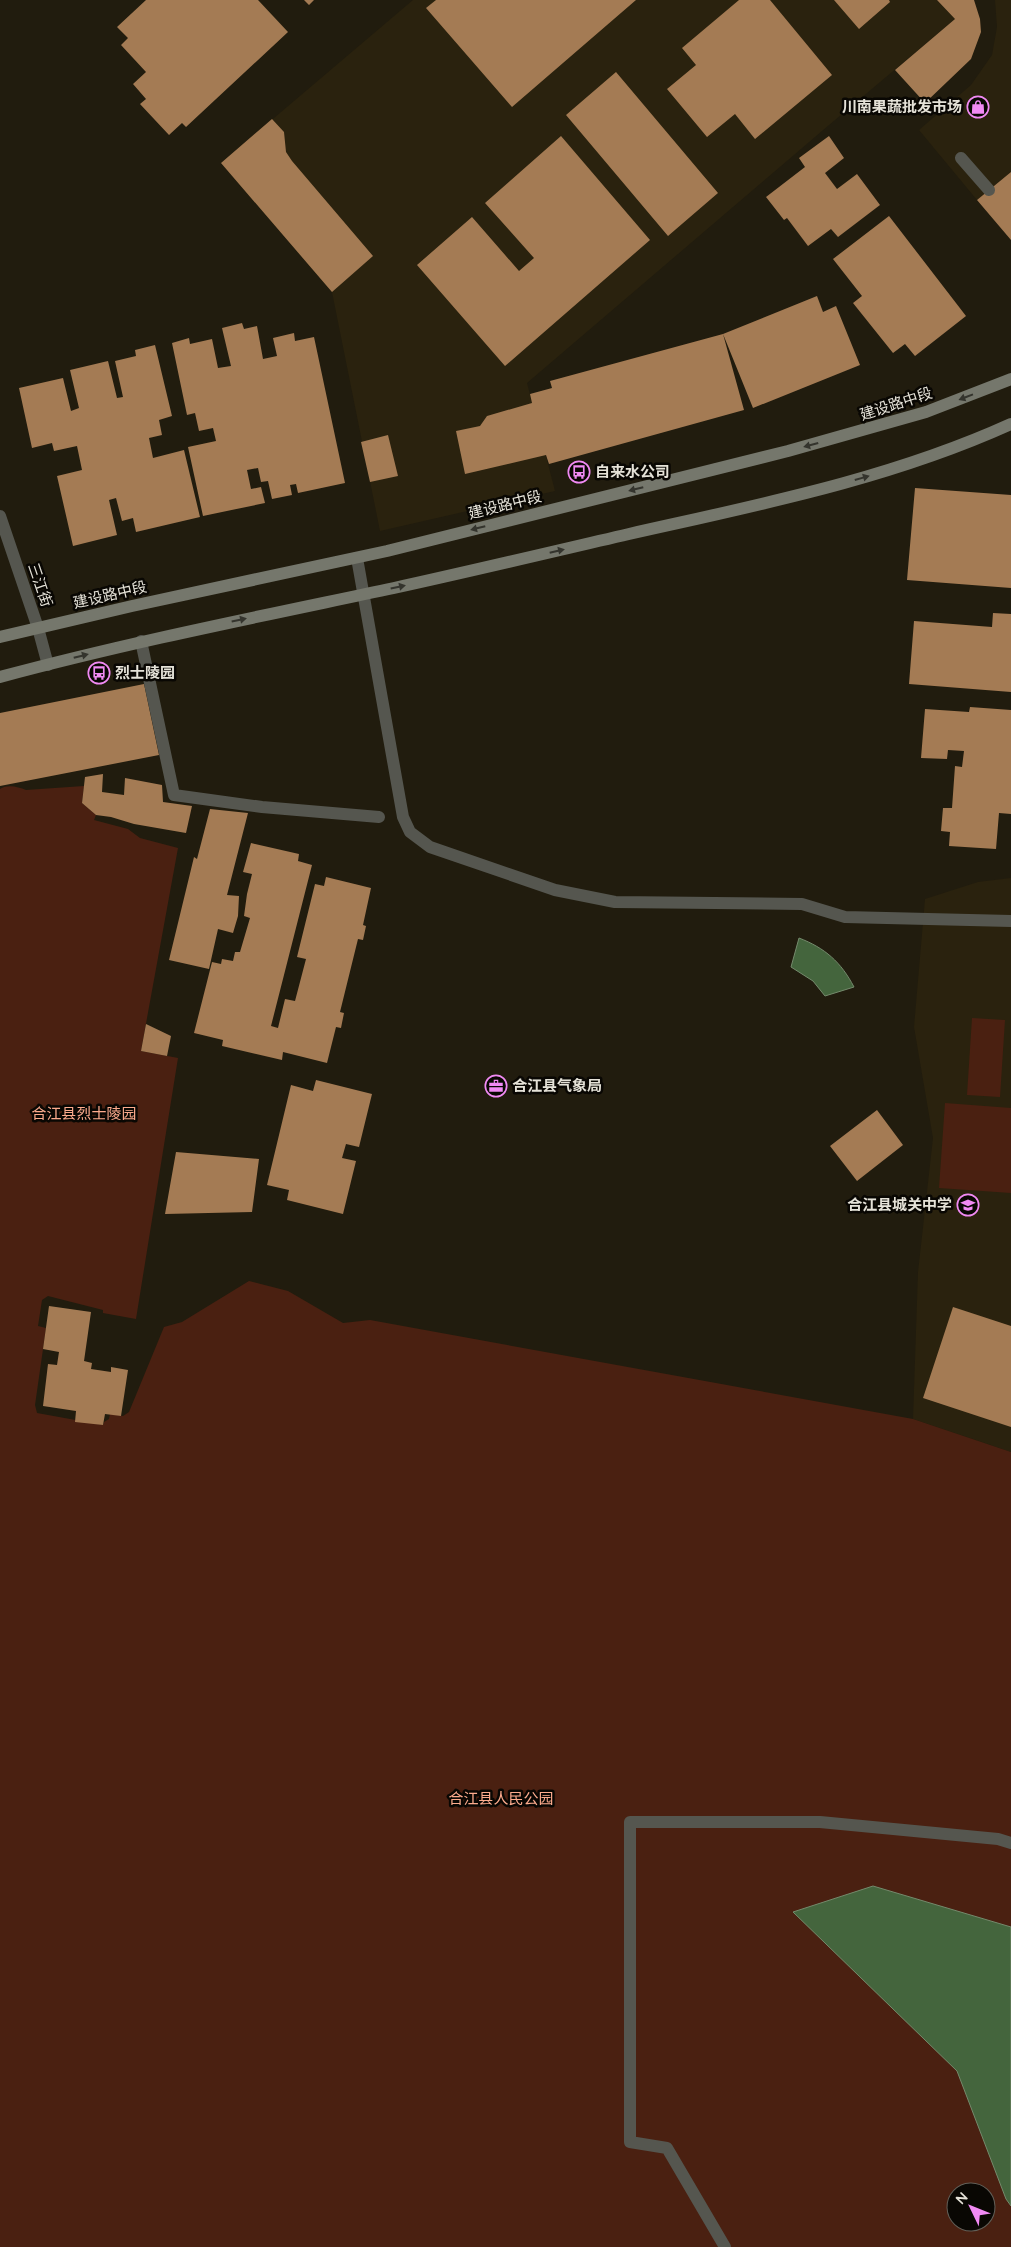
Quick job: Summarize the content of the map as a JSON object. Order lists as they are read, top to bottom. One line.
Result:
{"streets":{"main road":["建设路中段"],"street":["三江街"]},"crossings":[["建设路中段","三江街"]],"parks":["合江县烈士陵园","合江县人民公园"],"places":{"shop":["川南果蔬批发市场"],"bus stop":["自来水公司","烈士陵园"],"office":["合江县气象局"],"school or university":["合江县城关中学"]},"north":"top left"}
